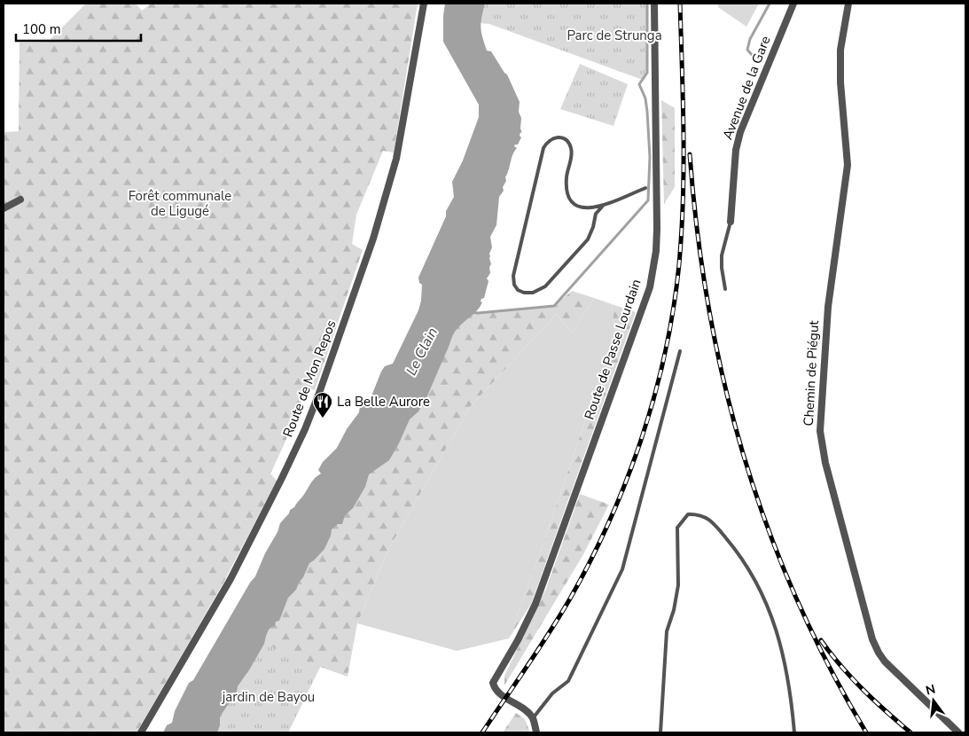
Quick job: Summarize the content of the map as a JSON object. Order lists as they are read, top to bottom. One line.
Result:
{"streets":{"street":["Avenue de la Gare","Route de Passe Lourdain","Chemin de Piégut","Route de Mon Repos"]},"water":["Le Clain"],"parks":["Parc de Strunga","Forêt communale de Ligugé","jardin de Bayou"],"places":{"restaurant":["La Belle Aurore"]},"scale_bar":"100 m","north":"top"}
